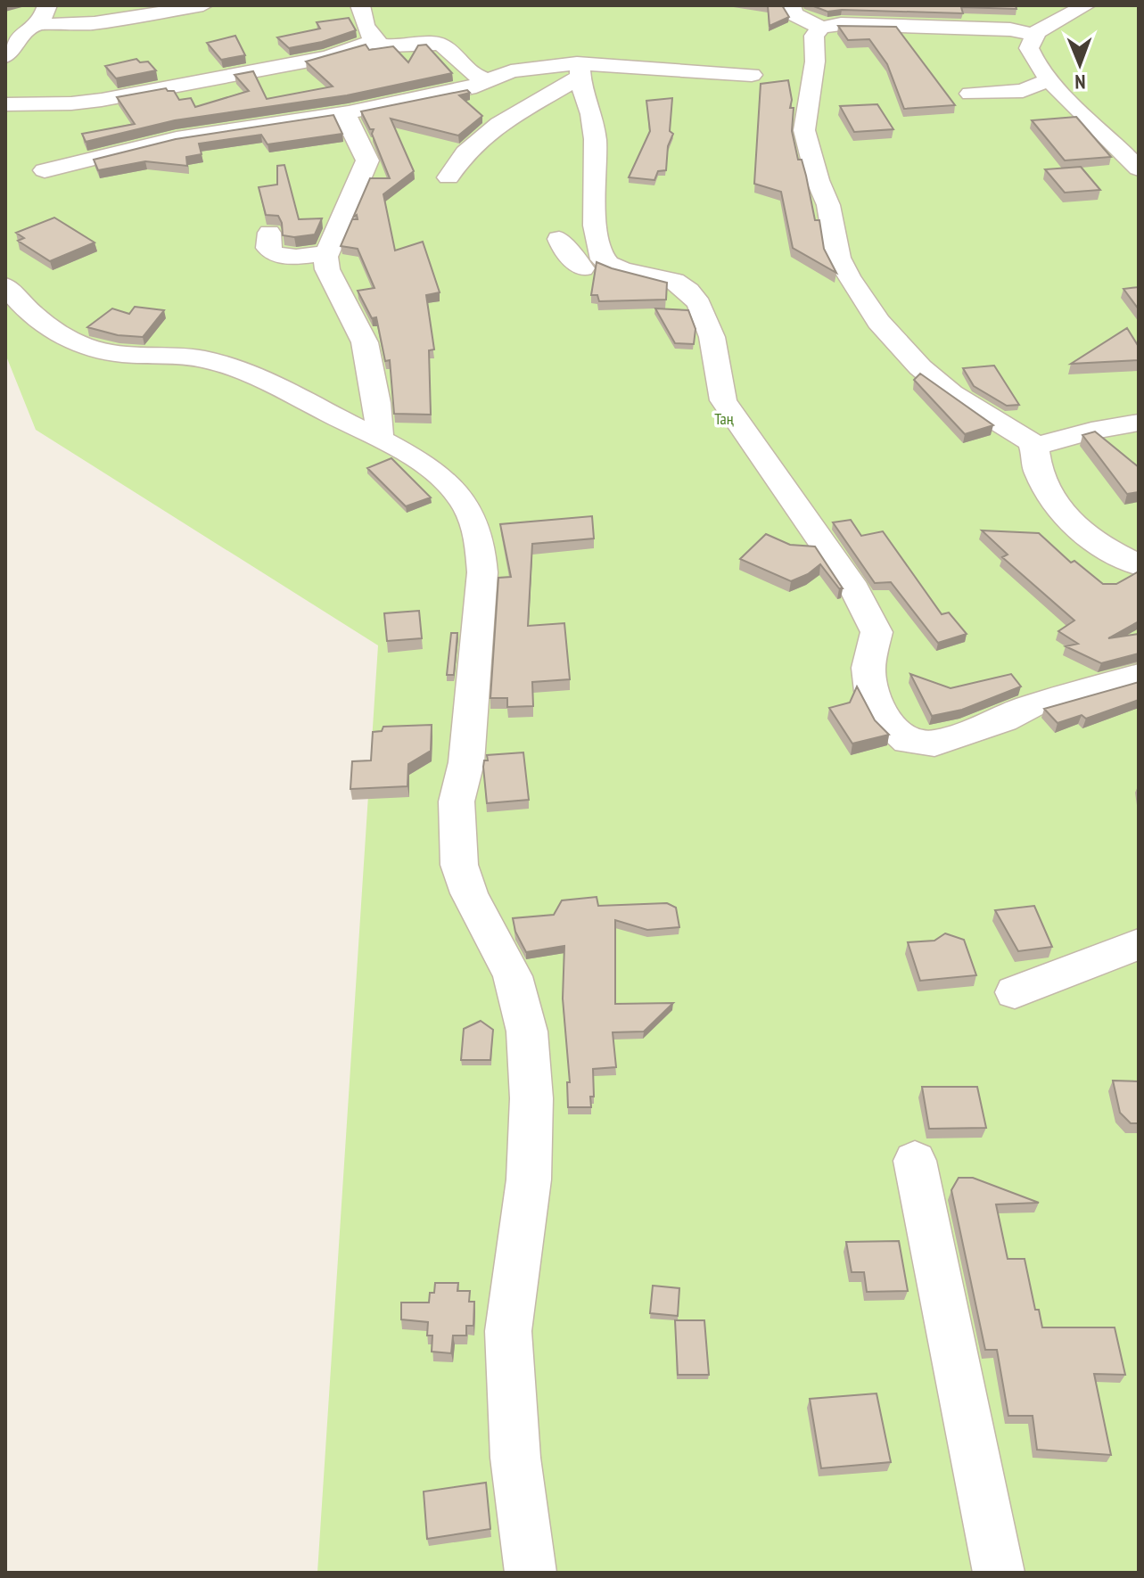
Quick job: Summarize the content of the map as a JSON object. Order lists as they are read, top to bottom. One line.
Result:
{"parks":["Таң"],"north":"bottom"}
